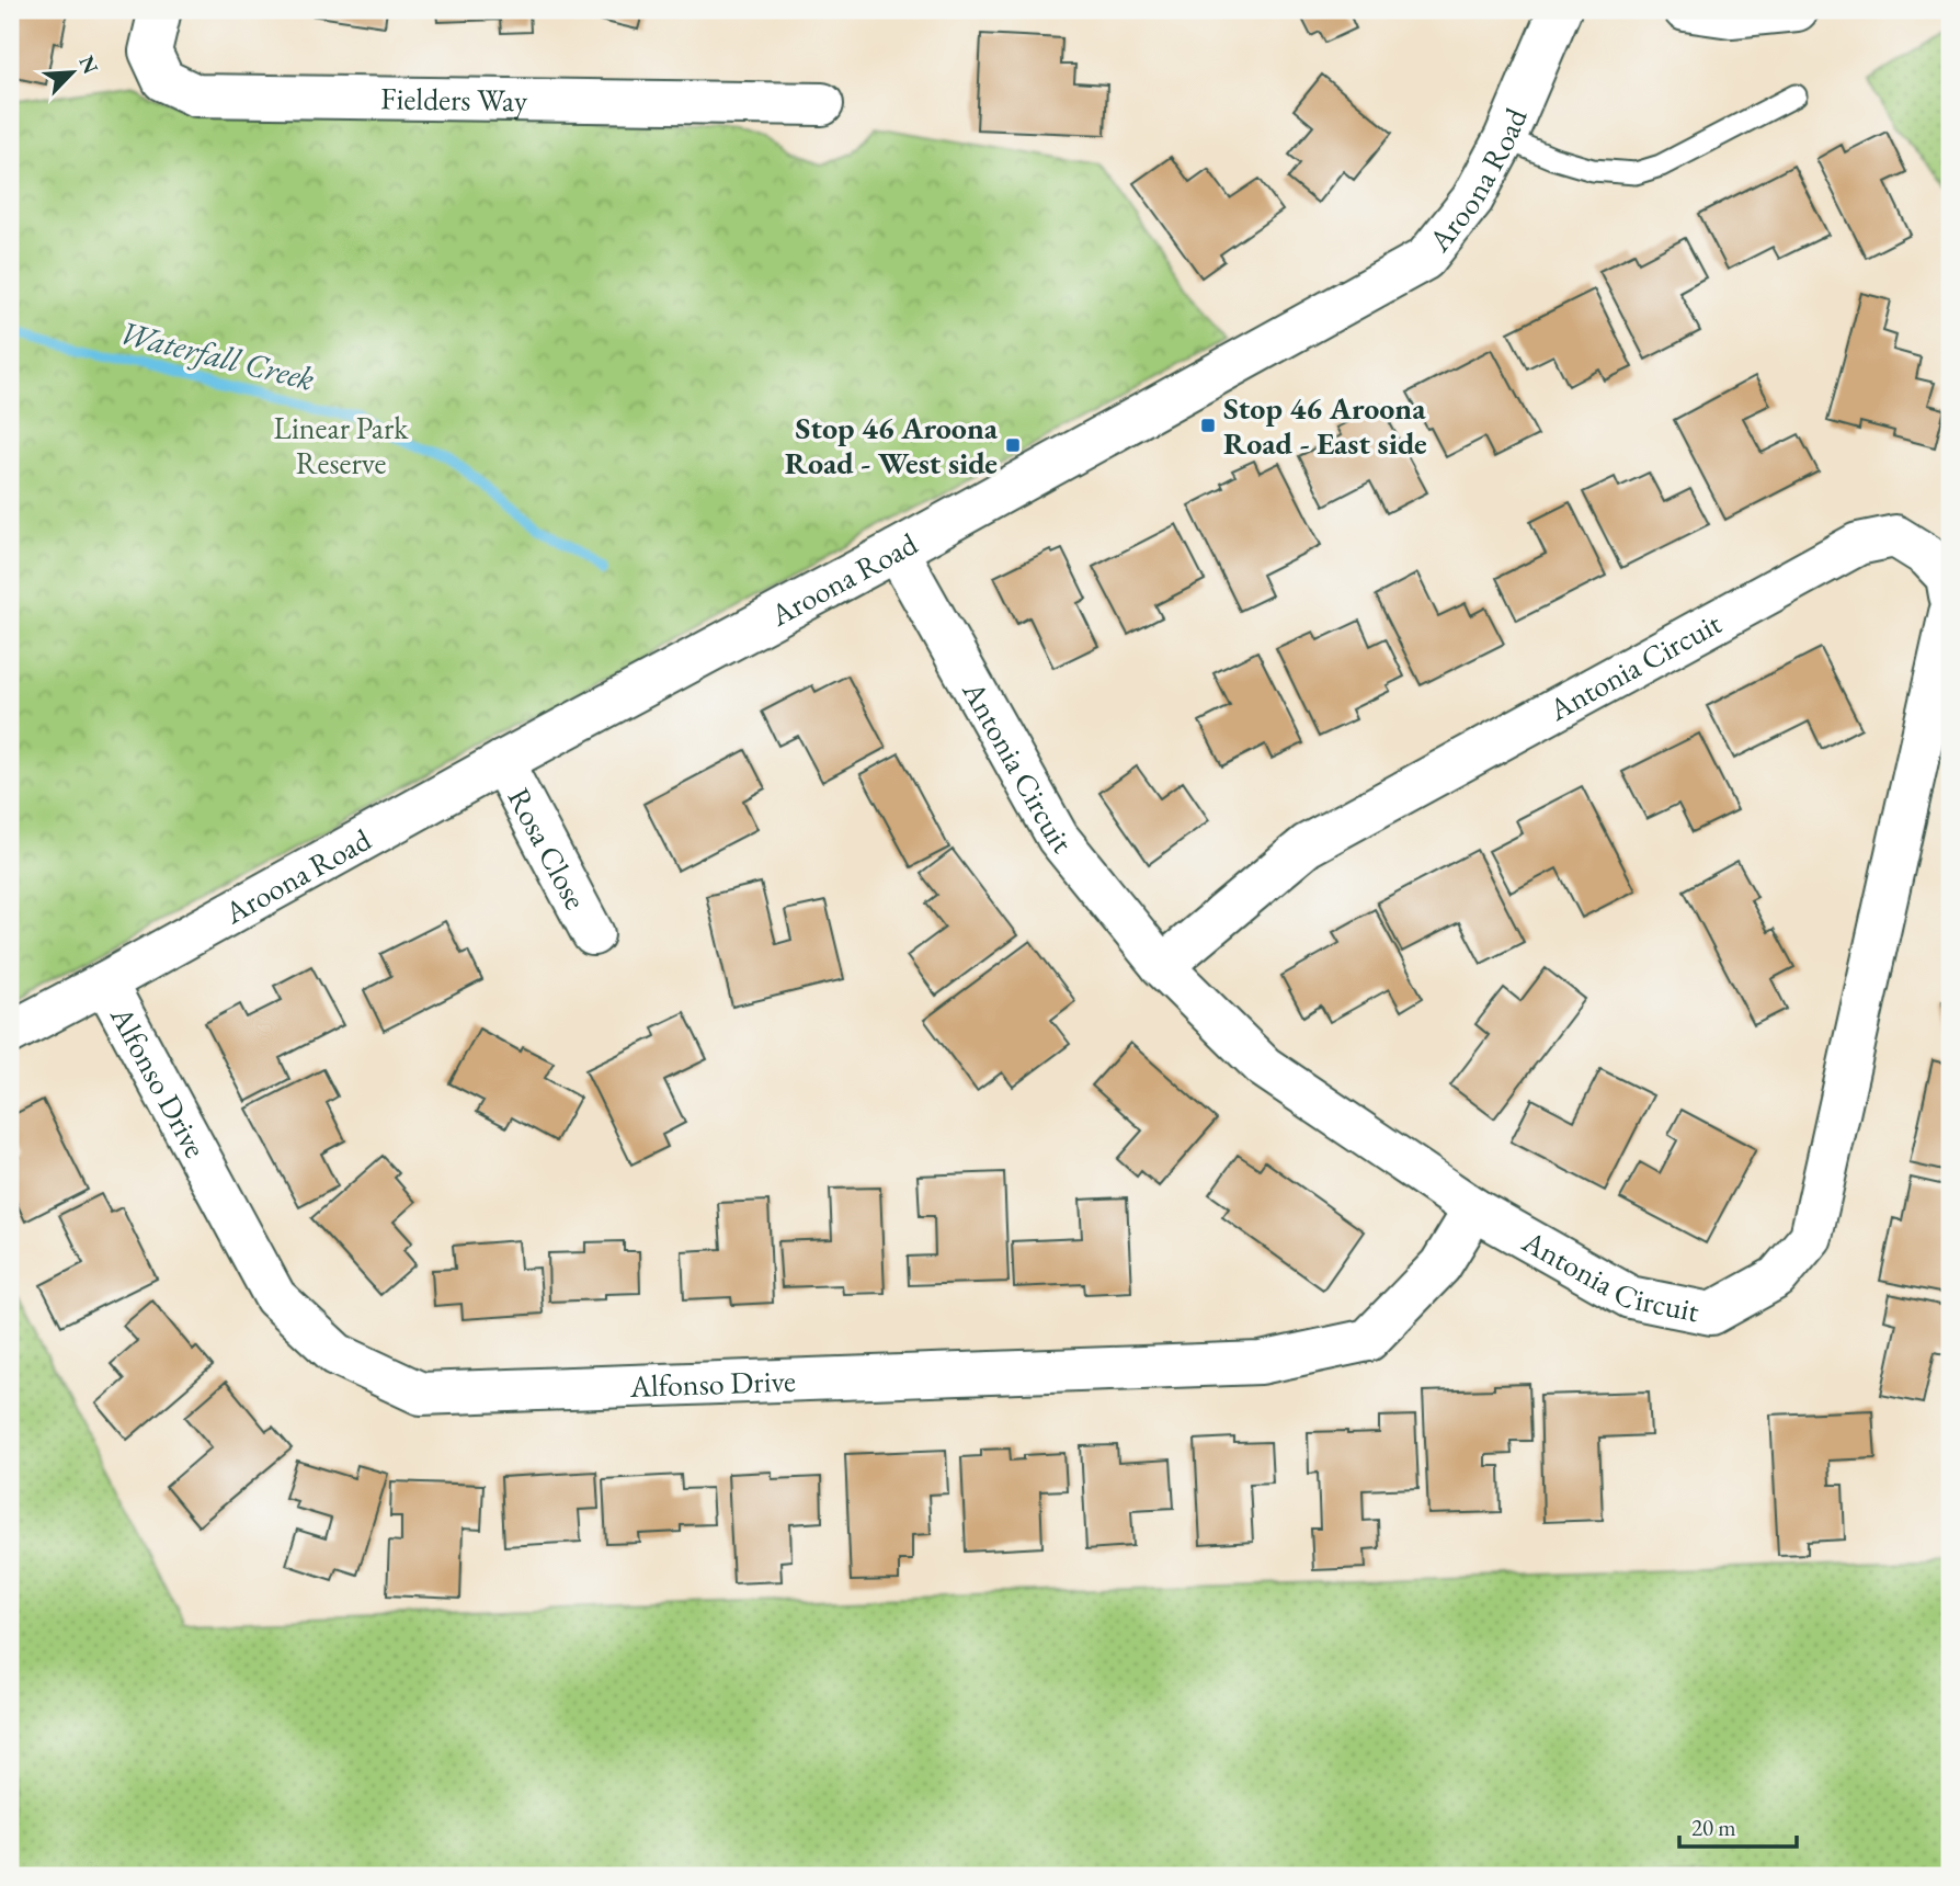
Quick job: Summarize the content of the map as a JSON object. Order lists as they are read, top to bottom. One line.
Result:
{"streets":{"street":["Fielders Way","Aroona Road","Antonia Circuit","Rosa Close","Alfonso Drive"]},"crossings":[["Aroona Road","Antonia Circuit"],["Aroona Road","Rosa Close"],["Aroona Road","Alfonso Drive"],["Antonia Circuit","Alfonso Drive"]],"water":["Waterfall Creek"],"parks":["Linear Park Reserve"],"places":{"transit":["Stop 46 Aroona Road - East side","Stop 46 Aroona Road - West side"]},"scale_bar":"20 m","north":"top right"}
